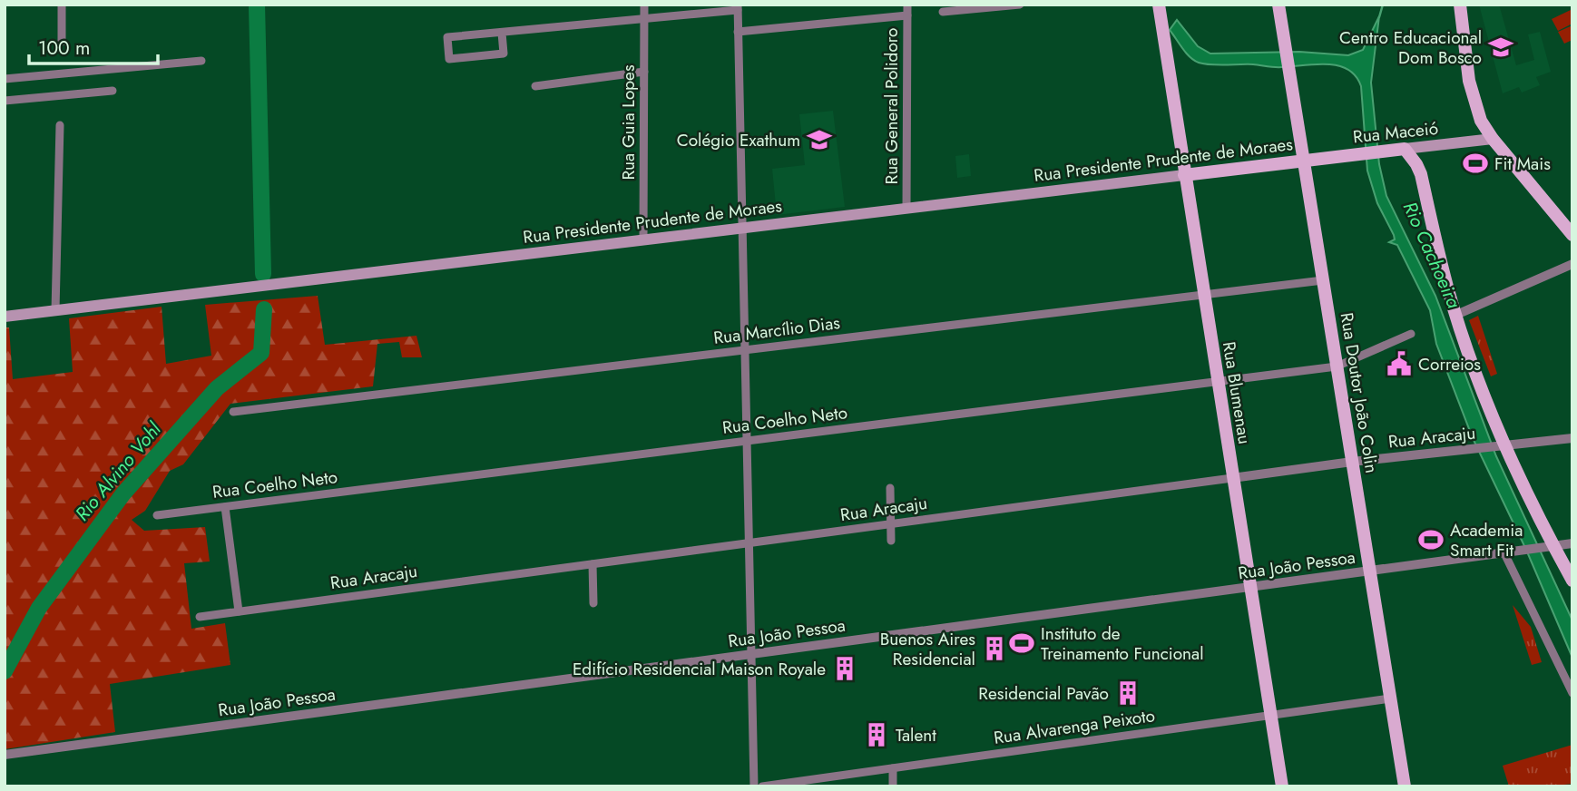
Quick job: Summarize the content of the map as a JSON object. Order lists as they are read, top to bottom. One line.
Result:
{"streets":{"main road":["Rua Maceió","Rua Presidente Prudente de Moraes","Rua Blumenau","Rua Doutor João Colin"],"street":["Rua General Polidoro","Rua Guia Lopes","Rua Marcílio Dias","Rua Coelho Neto","Rua Aracaju","Rua João Pessoa","Rua Alvarenga Peixoto"]},"crossings":[["Rua General Polidoro","Rua Presidente Prudente de Moraes"],["Rua Guia Lopes","Rua Presidente Prudente de Moraes"],["Rua Maceió","Rua Presidente Prudente de Moraes"],["Rua Maceió","Rua Doutor João Colin"],["Rua Presidente Prudente de Moraes","Rua Blumenau"],["Rua Presidente Prudente de Moraes","Rua Doutor João Colin"],["Rua Marcílio Dias","Rua Blumenau"],["Rua Marcílio Dias","Rua Doutor João Colin"],["Rua Blumenau","Rua Coelho Neto"],["Rua Blumenau","Rua Aracaju"],["Rua Blumenau","Rua João Pessoa"],["Rua Blumenau","Rua Alvarenga Peixoto"],["Rua Doutor João Colin","Rua Coelho Neto"],["Rua Doutor João Colin","Rua Aracaju"],["Rua Doutor João Colin","Rua João Pessoa"],["Rua Doutor João Colin","Rua Alvarenga Peixoto"]],"water":["Rio Cachoeira","Rio Alvino Vohl"],"places":{"school or university":["Centro Educacional Dom Bosco","Colégio Exathum"],"sports":["Fit Mais","Academia Smart Fit","Instituto de Treinamento Funcional"],"public building":["Correios"],"building":["Buenos Aires Residencial","Edifício Residencial Maison Royale","Residencial Pavão","Talent"]},"scale_bar":"100 m"}
